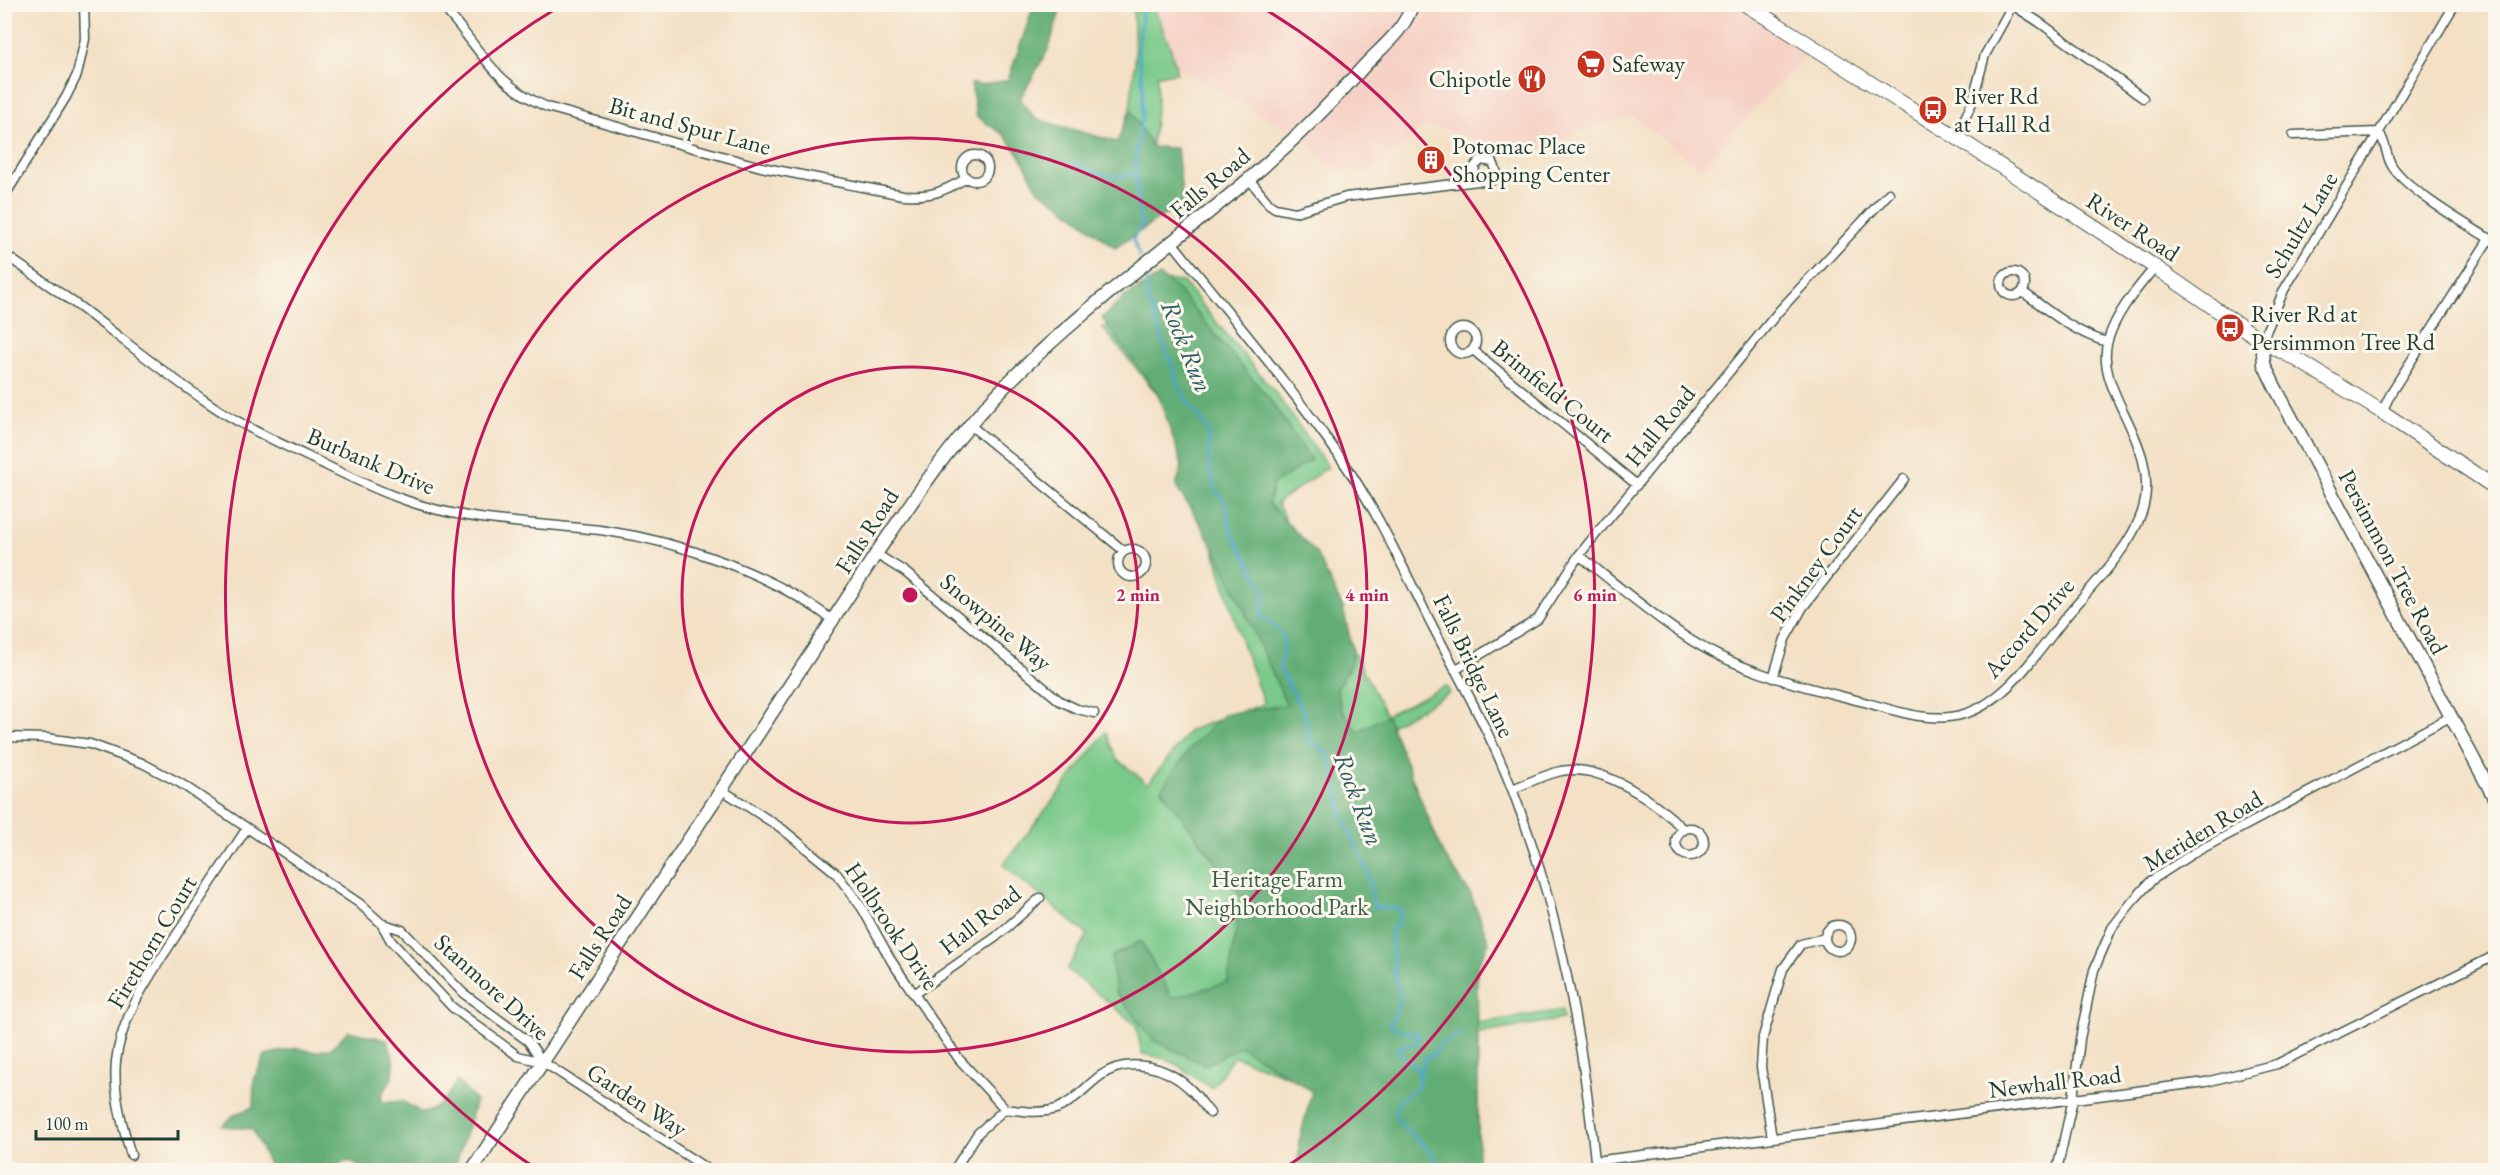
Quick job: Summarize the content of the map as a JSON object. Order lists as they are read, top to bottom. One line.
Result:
{"streets":{"main road":["Falls Road","River Road","Persimmon Tree Road"],"street":["Bit and Spur Lane","Schultz Lane","Brimfield Court","Hall Road","Burbank Drive","Pinkney Court","Snowpine Way","Accord Drive","Falls Bridge Lane","Meriden Road","Holbrook Drive","Firethorn Court","Stanmore Drive","Newhall Road","Garden Way"]},"crossings":[["Falls Road","Burbank Drive"],["Falls Road","Snowpine Way"],["Falls Road","Falls Bridge Lane"],["Falls Road","Holbrook Drive"],["Falls Road","Stanmore Drive"],["Falls Road","Garden Way"],["Schultz Lane","River Road"],["Schultz Lane","Persimmon Tree Road"],["River Road","Persimmon Tree Road"],["River Road","Accord Drive"],["Brimfield Court","Hall Road"],["Hall Road","Accord Drive"],["Hall Road","Falls Bridge Lane"],["Hall Road","Holbrook Drive"],["Persimmon Tree Road","Meriden Road"],["Pinkney Court","Accord Drive"],["Falls Bridge Lane","Newhall Road"],["Meriden Road","Newhall Road"],["Firethorn Court","Stanmore Drive"],["Stanmore Drive","Garden Way"]],"water":["Rock Run"],"parks":["Heritage Farm Neighborhood Park"],"places":{"supermarket":["Safeway"],"restaurant":["Chipotle"],"bus stop":["River Rd at Hall Rd","River Rd at Persimmon Tree Rd"],"building":["Potomac Place Shopping Center"]},"scale_bar":"100 m","rings":["2 min","4 min","6 min"]}
